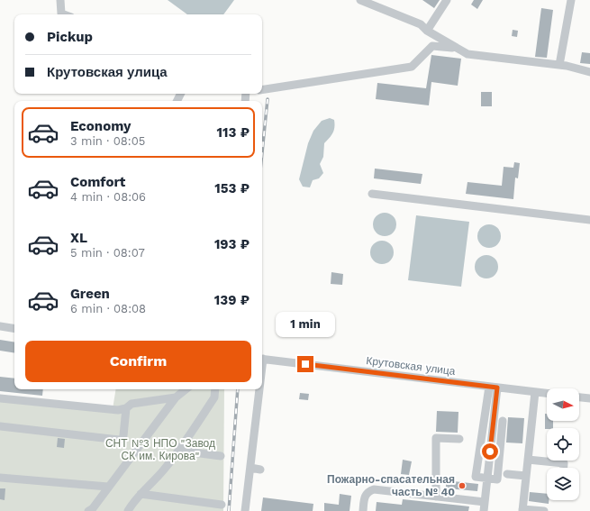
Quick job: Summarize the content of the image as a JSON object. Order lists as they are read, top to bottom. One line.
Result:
{"streets":{"street":["Крутовская улица"]},"parks":["СНТ №3 НПО \"Завод СК им. Кирова\""],"places":["Пожарно-спасательная часть № 40"],"north":"right","page":{"banner":["Pickup","Крутовская улица"],"list":[{"name":"Economy","note":"3 min · 08:05","value":"113 ₽"},{"name":"Comfort","note":"4 min · 08:06","value":"153 ₽"},{"name":"XL","note":"5 min · 08:07","value":"193 ₽"},{"name":"Green","note":"6 min · 08:08","value":"139 ₽"}],"bubble":"1 min","buttons":"Confirm"}}
